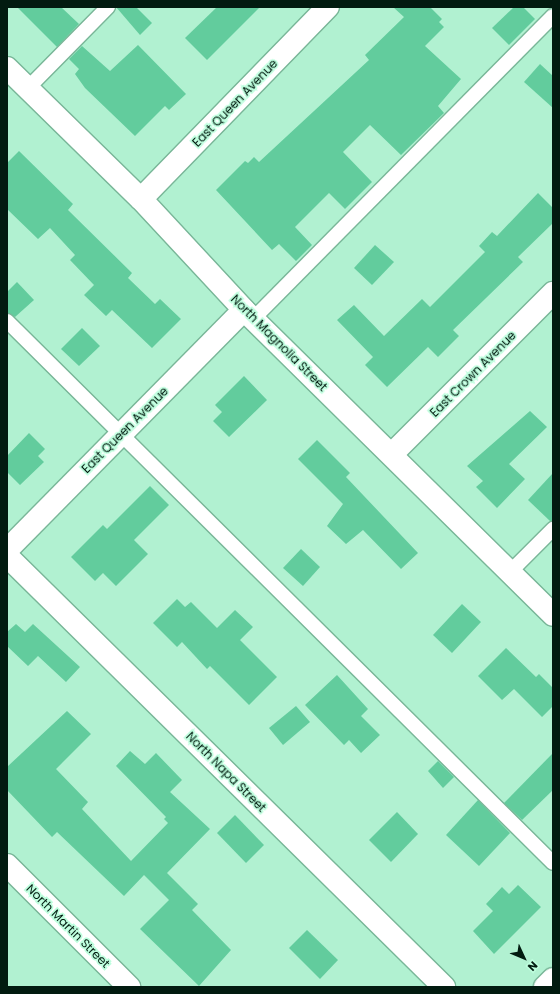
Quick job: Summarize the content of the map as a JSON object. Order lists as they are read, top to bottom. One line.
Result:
{"streets":{"street":["East Queen Avenue","North Magnolia Street","East Crown Avenue","North Napa Street","North Martin Street"]},"crossings":[["East Queen Avenue","North Magnolia Street"],["North Magnolia Street","East Crown Avenue"]],"north":"bottom right"}
